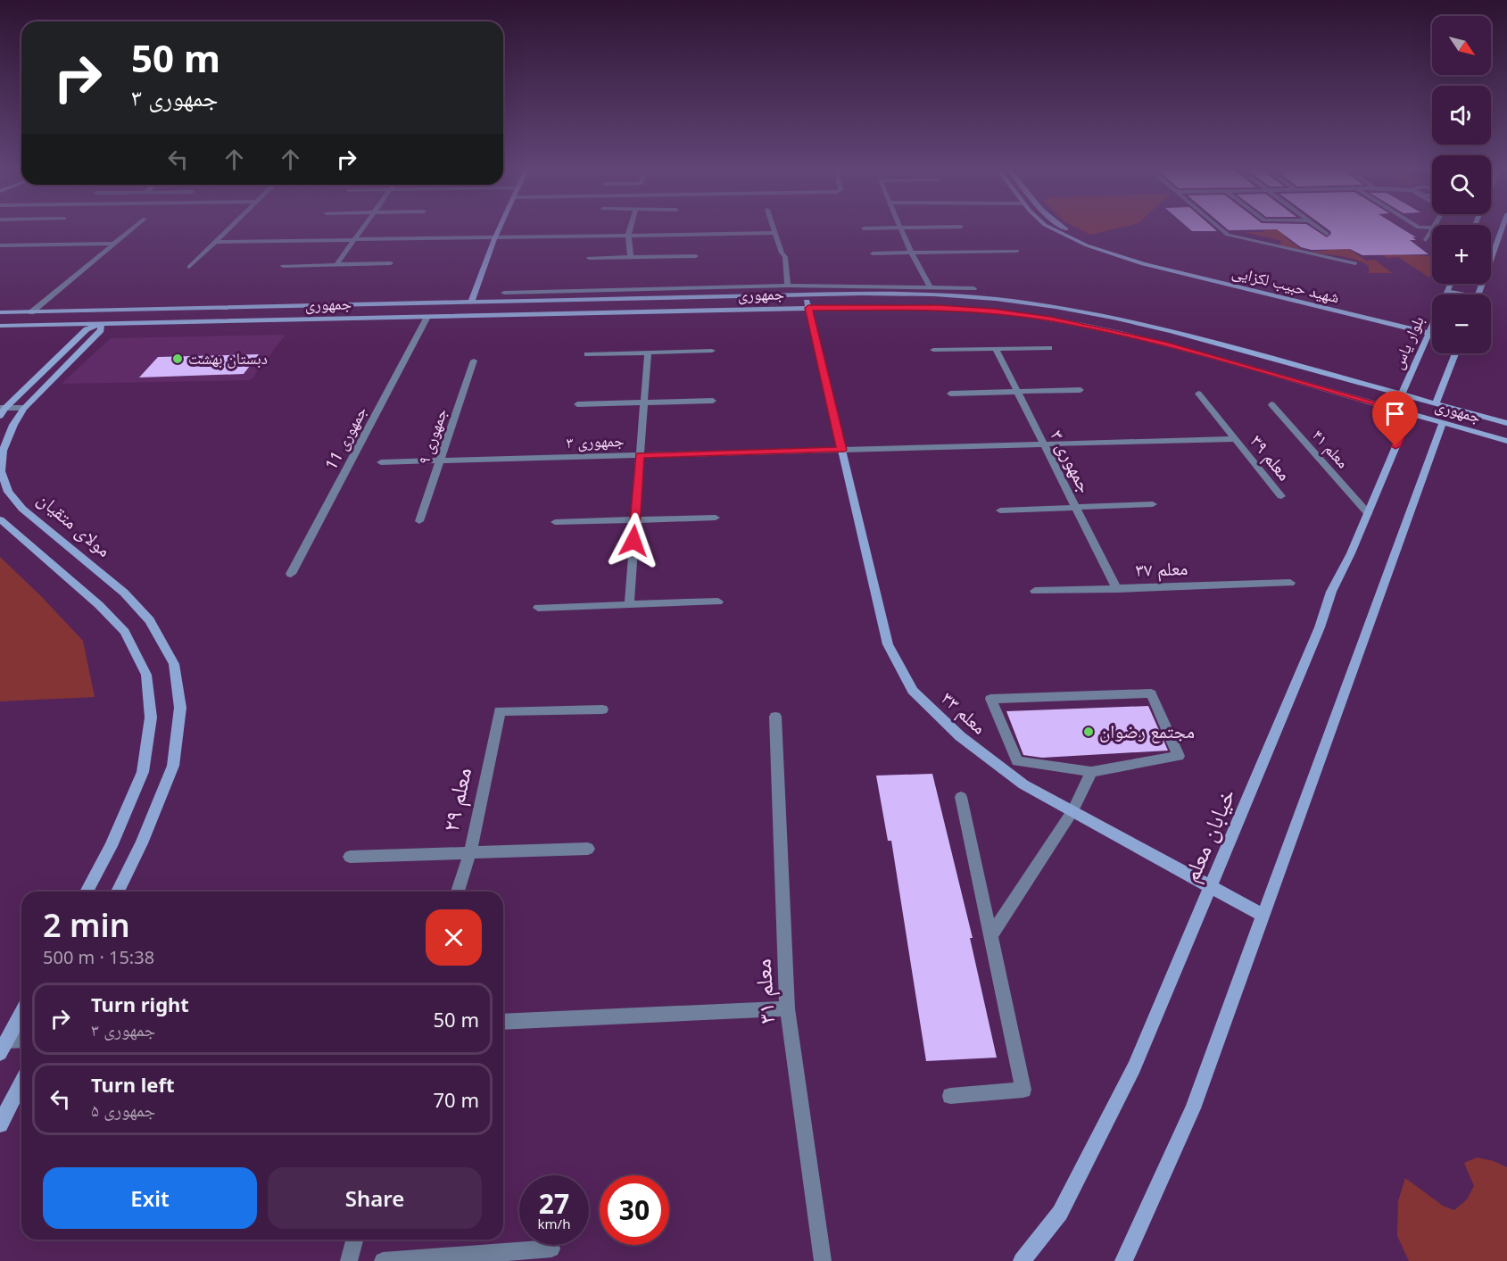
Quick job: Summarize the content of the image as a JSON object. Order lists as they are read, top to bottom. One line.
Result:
{"streets":{"main road":["شهید حبیب لکزایی","جمهوری","بلوار یاس","مولای متقیان","معلم ۳۳","خیابان معلم"],"street":["جمهوری ۹","جمهوری 11","جمهوری ۳","معلم ۴۱","معلم ۳۹","معلم ۳۷","معلم ۲۹","معلم ۳۱"]},"crossings":[["شهید حبیب لکزایی","بلوار یاس"],["جمهوری","بلوار یاس"],["جمهوری","جمهوری 11"],["جمهوری","مولای متقیان"],["جمهوری","معلم ۳۳"],["جمهوری","خیابان معلم"],["جمهوری ۹","جمهوری ۳"],["جمهوری ۳","معلم ۳۹"],["جمهوری ۳","معلم ۳۷"],["جمهوری ۳","معلم ۳۳"],["معلم ۴۱","خیابان معلم"],["معلم ۳۳","خیابان معلم"]],"places":["دبستان بهشت","مجتمع رضوان"],"north":"bottom right","page":{"map_buttons":["+","−"],"turn":["50 m","جمهوری ۳"],"heading":["2 min","500 m · 15:38"],"list":[{"name":"Turn right","note":"جمهوری ۳","value":"50 m"},{"name":"Turn left","note":"جمهوری ۵","value":"70 m"}],"buttons":["Exit","Share"],"speed":"27 km/h","limit":"30"}}
